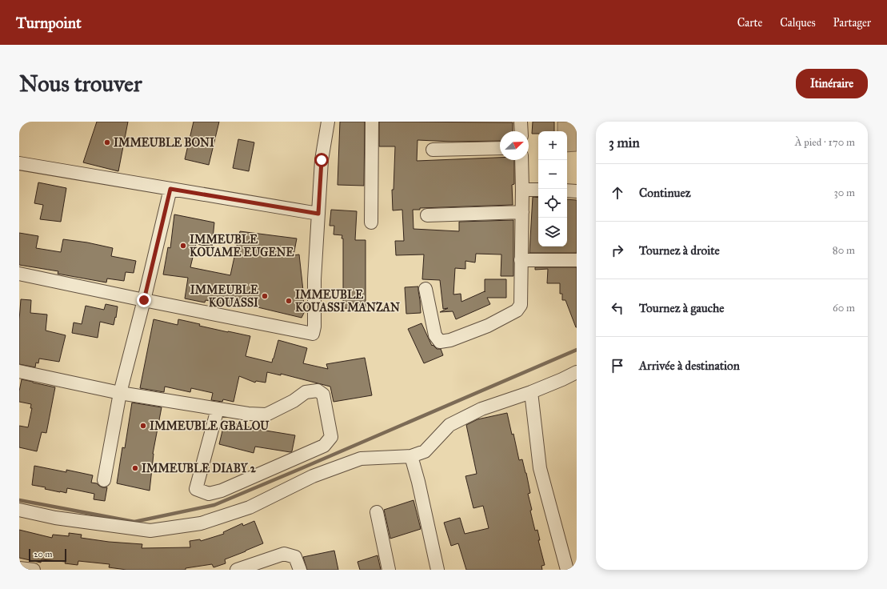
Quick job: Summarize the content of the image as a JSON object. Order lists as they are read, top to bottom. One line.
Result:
{"places":["IMMEUBLE BONI","IMMEUBLE KOUAME EUGENE","IMMEUBLE KOUASSI","IMMEUBLE KOUASSI MANZAN","IMMEUBLE GBALOU","IMMEUBLE DIABY 2"],"scale_bar":"20 m","north":"top right","page":{"header":"Turnpoint","nav":["Carte","Calques","Partager"],"buttons":"Itinéraire","title":"Nous trouver","heading":["3 min","À pied · 170 m"],"map_buttons":["+","−"],"list":[["Continuez","30 m"],["Tournez à droite","80 m"],["Tournez à gauche","60 m"],"Arrivée à destination"],"scale":"20 m"}}
